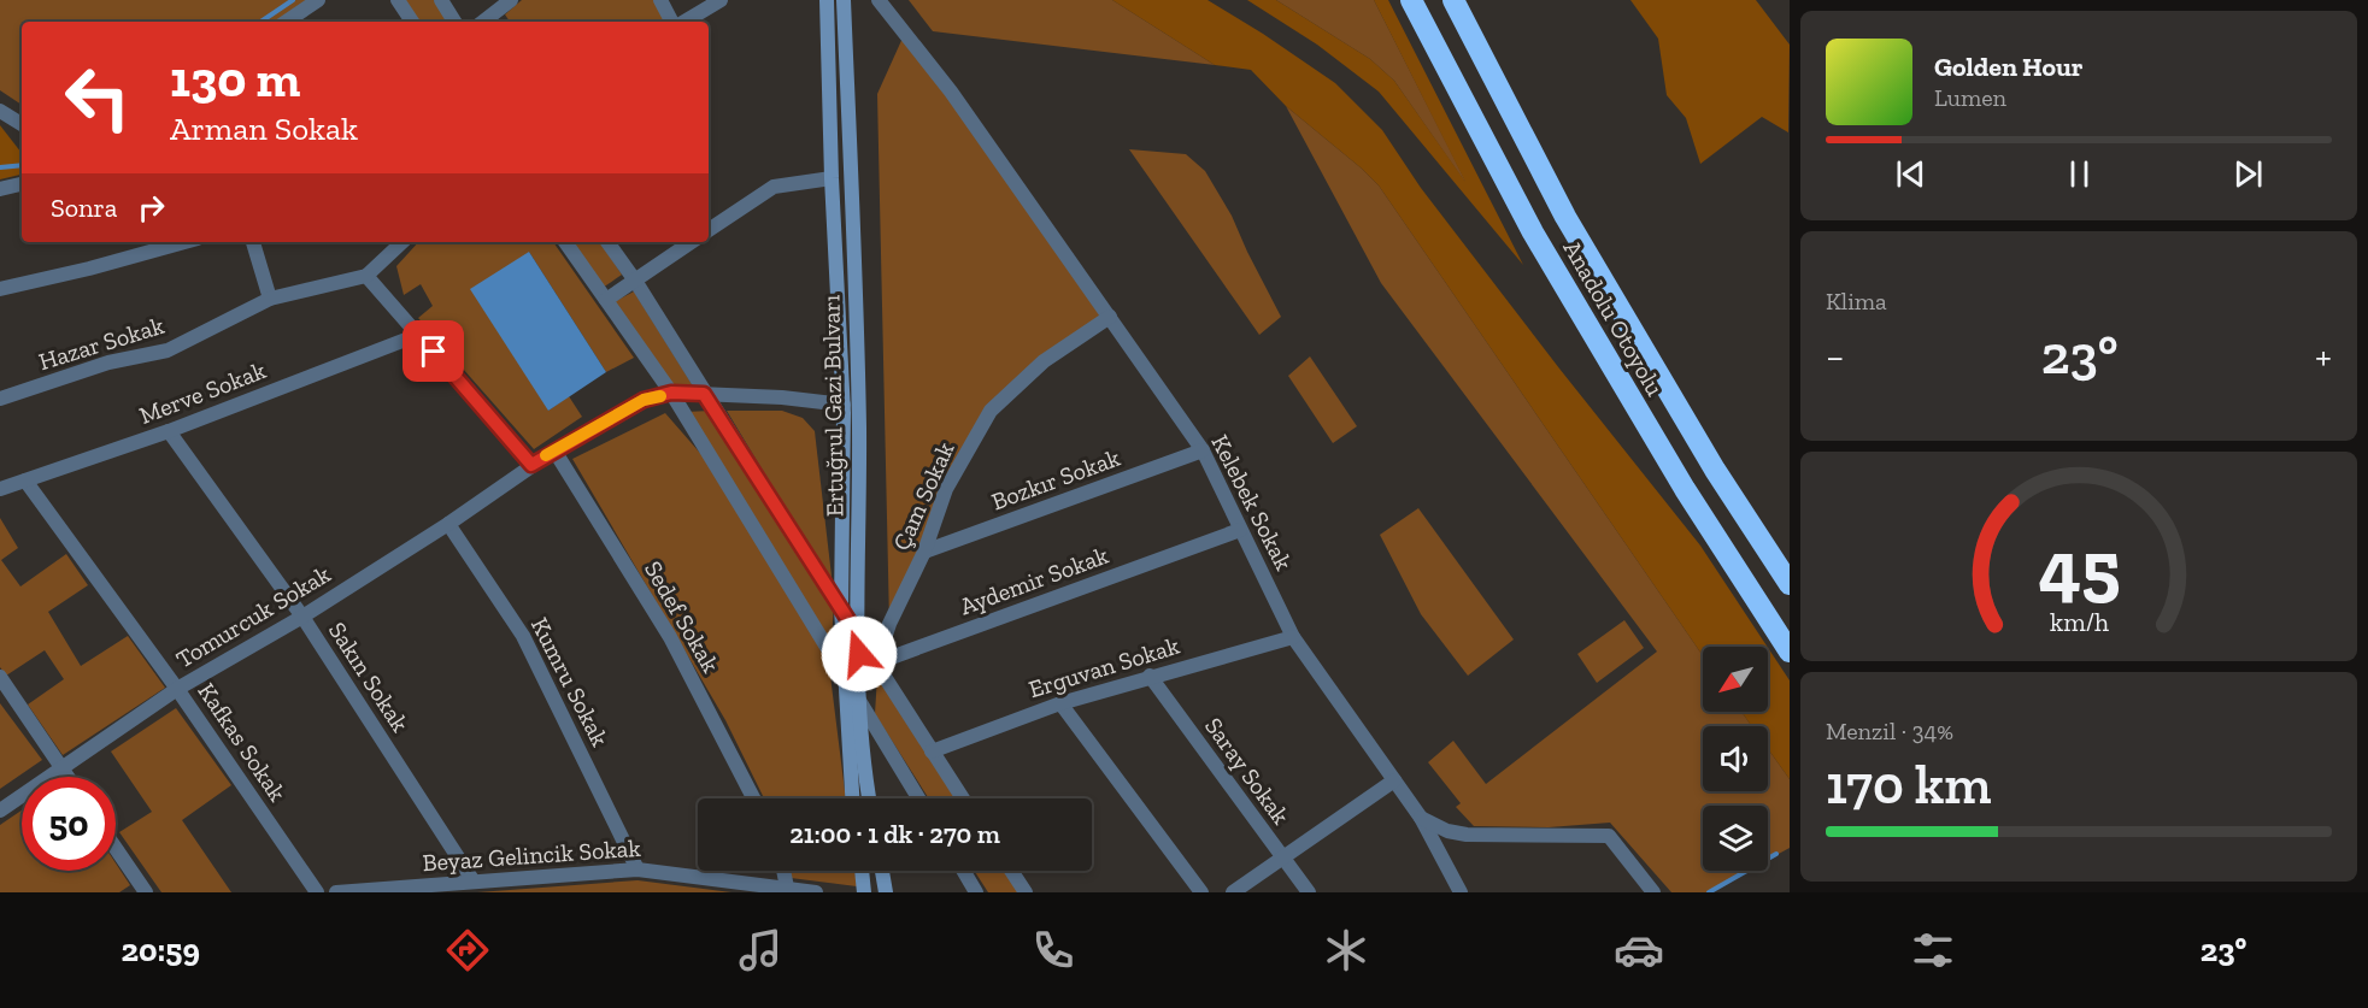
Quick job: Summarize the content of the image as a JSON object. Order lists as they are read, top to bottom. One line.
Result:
{"streets":{"highway":["Anadolu Otoyolu"],"main road":["Ertuğrul Gazi Bulvarı"],"street":["Hazar Sokak","Merve Sokak","Bozkır Sokak","Çam Sokak","Kelebek Sokak","Aydemir Sokak","Tomurcuk Sokak","Sedef Sokak","Erguvan Sokak","Sakın Sokak","Kumru Sokak","Kafkas Sokak","Saray Sokak","Beyaz Gelincik Sokak"]},"crossings":[["Merve Sokak","Sakın Sokak"],["Merve Sokak","Kafkas Sokak"],["Ertuğrul Gazi Bulvarı","Aydemir Sokak"],["Ertuğrul Gazi Bulvarı","Tomurcuk Sokak"],["Bozkır Sokak","Çam Sokak"],["Bozkır Sokak","Kelebek Sokak"],["Çam Sokak","Kelebek Sokak"],["Çam Sokak","Aydemir Sokak"],["Kelebek Sokak","Aydemir Sokak"],["Kelebek Sokak","Erguvan Sokak"],["Tomurcuk Sokak","Sedef Sokak"],["Tomurcuk Sokak","Sakın Sokak"],["Tomurcuk Sokak","Kumru Sokak"],["Tomurcuk Sokak","Kafkas Sokak"],["Erguvan Sokak","Saray Sokak"],["Sakın Sokak","Beyaz Gelincik Sokak"],["Kumru Sokak","Beyaz Gelincik Sokak"]],"north":"bottom left","page":{"turn":["130 m","Arman Sokak"],"song":["Golden Hour","Lumen"],"then":"Sonra","tile":["Klima",["Menzil · 34%","170 km"]],"heat":["−","23°","+"],"limit":"50","trip":"21:00 · 1 dk · 270 m","tabs":["20:59","23°"],"gauge":["45","km/h"]}}
